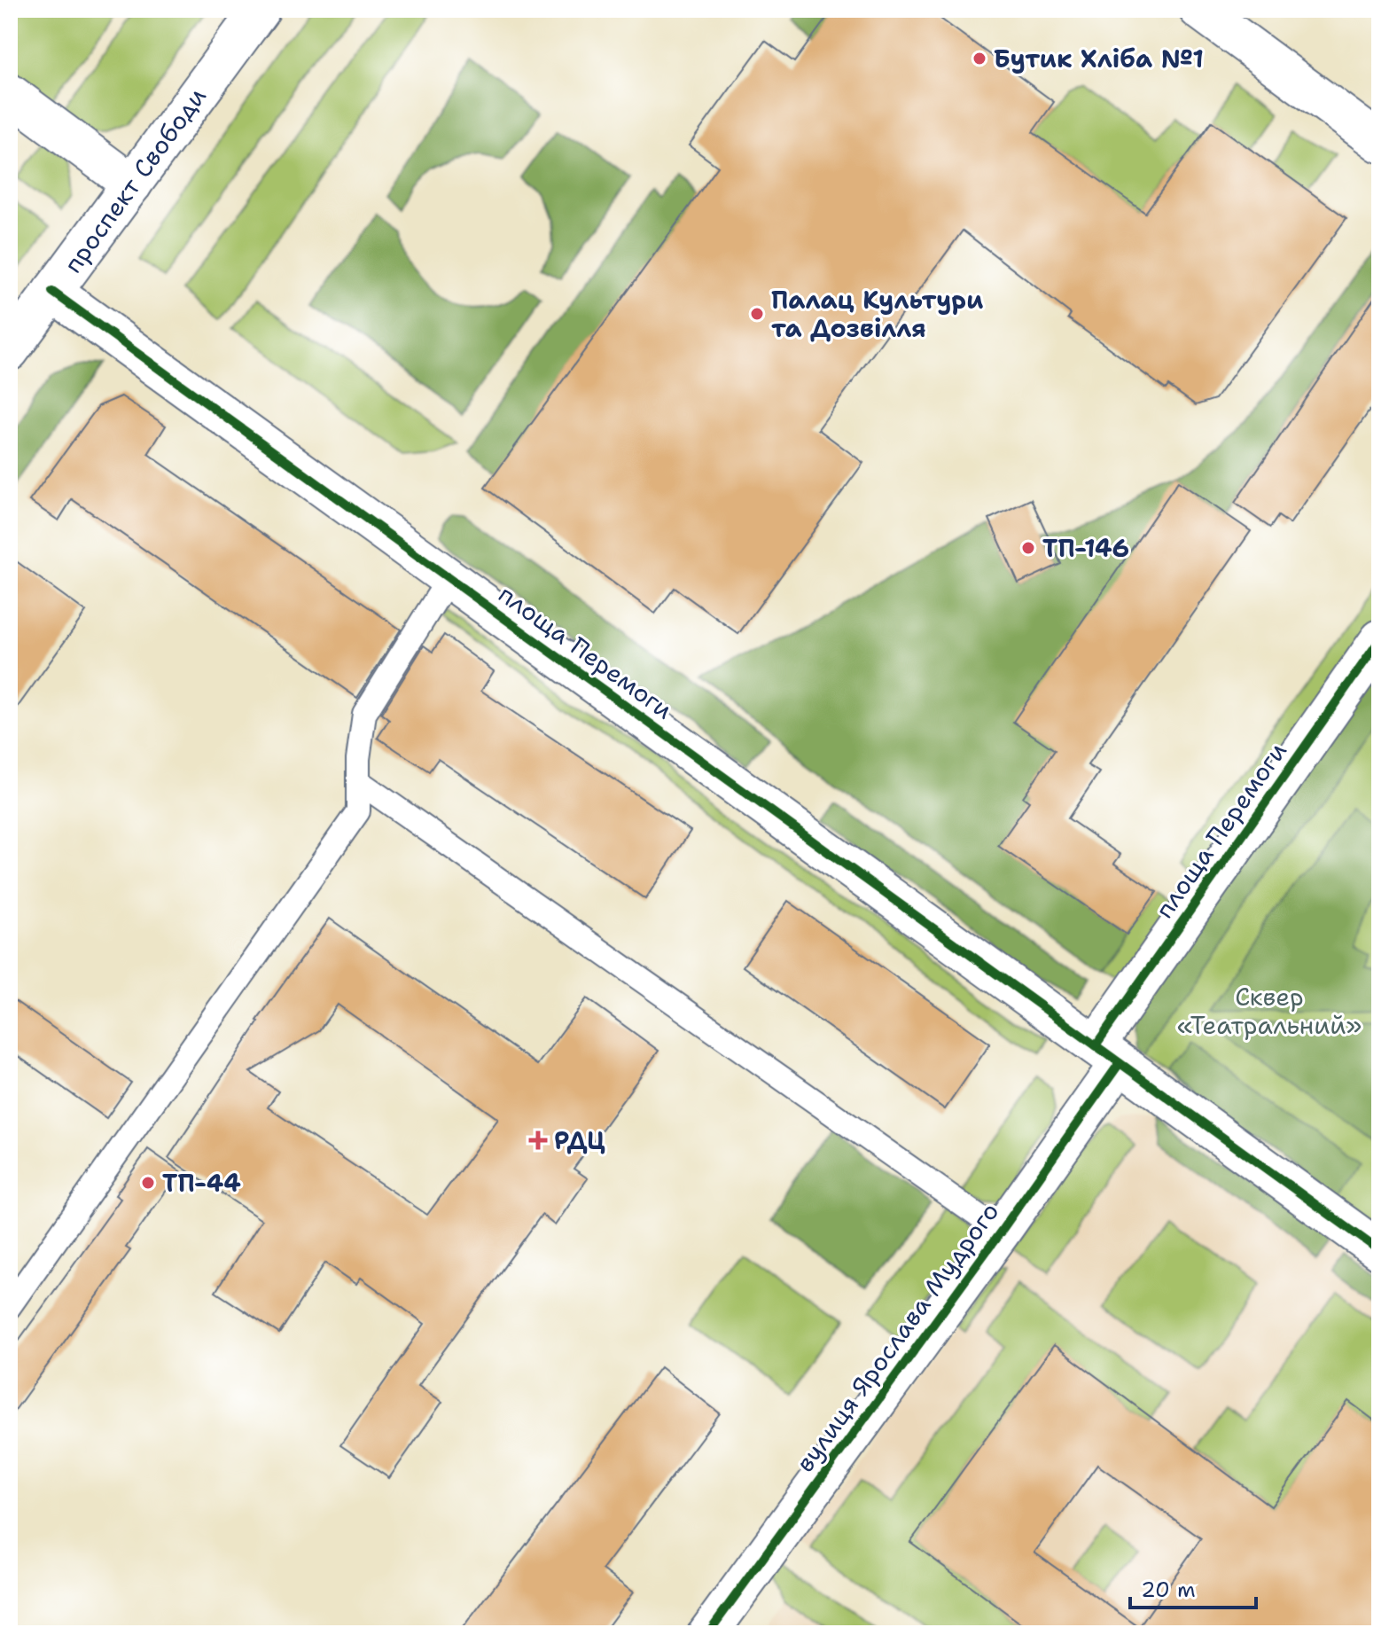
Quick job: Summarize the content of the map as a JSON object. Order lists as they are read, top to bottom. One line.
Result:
{"streets":{"street":["проспект Свободи","площа Перемоги","вулиця Ярослава Мудрого"]},"crossings":[["проспект Свободи","площа Перемоги"],["площа Перемоги","вулиця Ярослава Мудрого"]],"parks":["Сквер «Театральний»"],"places":{"other":["Бутик Хліба №1","Палац Культури та Дозвілля","ТП-146","ТП-44"],"health":["РДЦ"]},"scale_bar":"20 m"}
